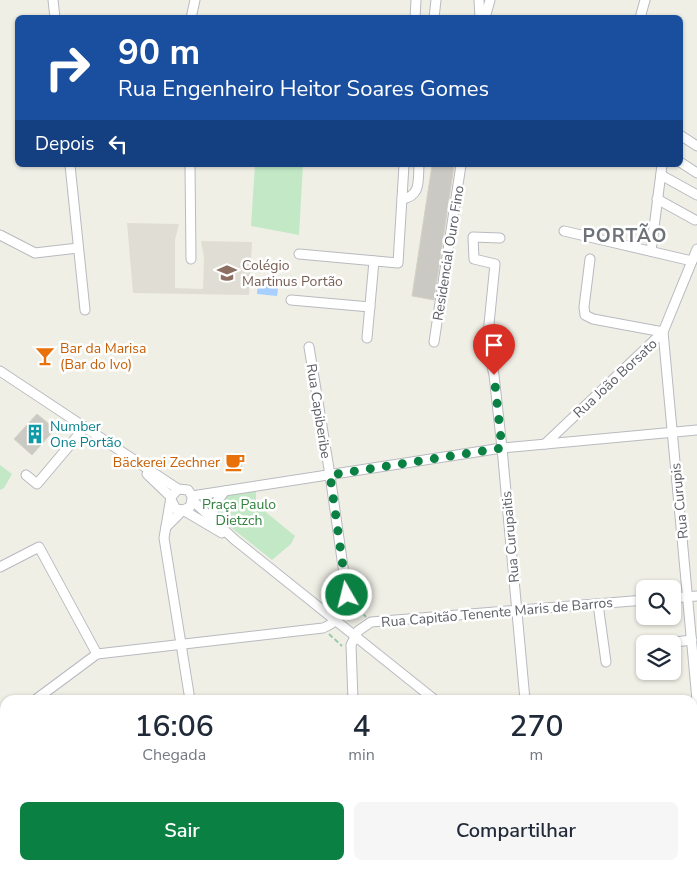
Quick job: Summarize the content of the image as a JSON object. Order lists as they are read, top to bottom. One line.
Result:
{"streets":{"street":["Residencial Ouro Fino","Rua João Borsato","Rua Capiberibe","Rua Curupis","Rua Curupaitis","Rua Capitão Tenente Maris de Barros"]},"crossings":[["Rua João Borsato","Rua Curupis"],["Rua Curupaitis","Rua Capitão Tenente Maris de Barros"]],"districts":["PORTÃO"],"parks":["Praça Paulo Dietzch"],"places":{"school or university":["Colégio Martinus Portão"],"bar":["Bar da Marisa (Bar do Ivo)"],"building":["Number One Portão"],"cafe":["Bäckerei Zechner"]},"page":{"turn":["90 m","Rua Engenheiro Heitor Soares Gomes"],"then":"Depois","eta":["16:06","Chegada","4","min","270","m"],"buttons":["Sair","Compartilhar"]}}
